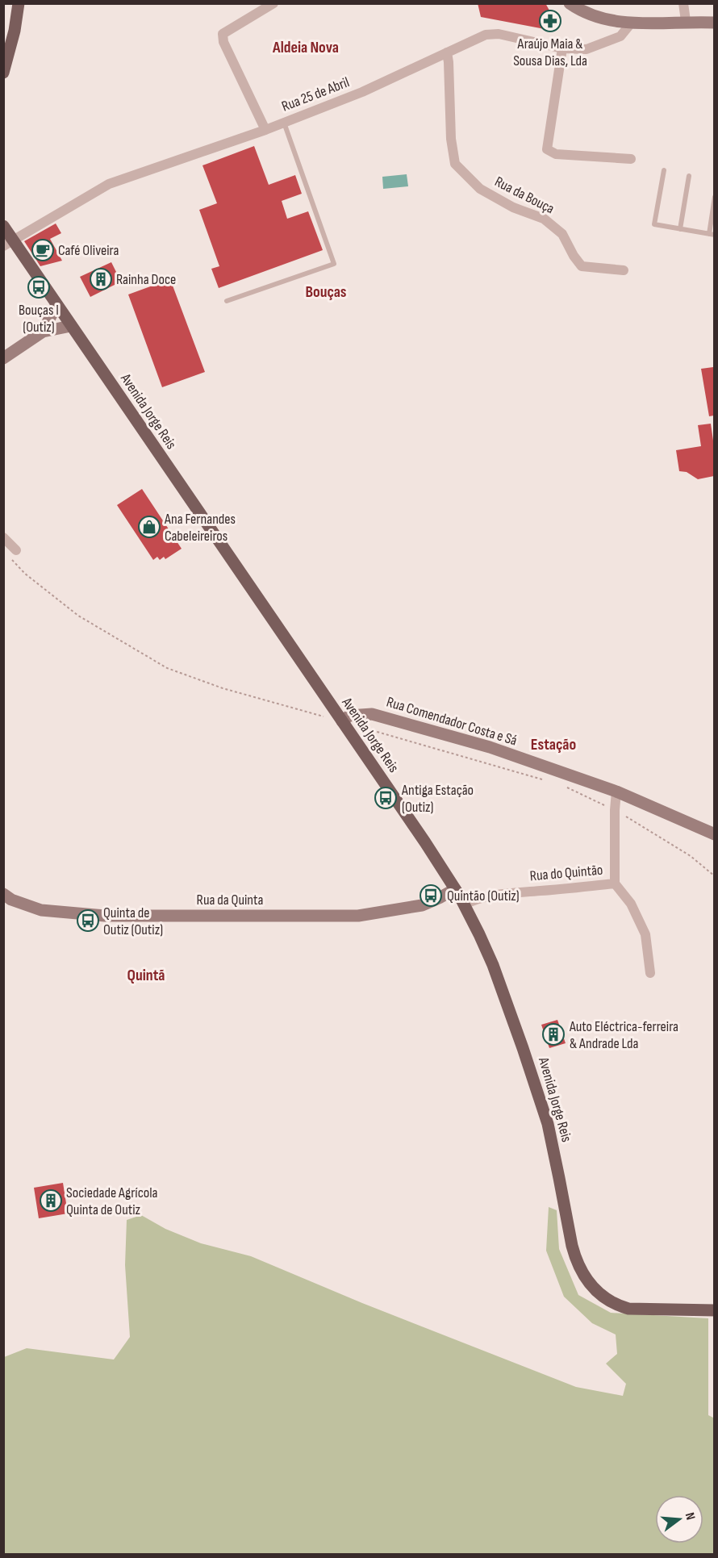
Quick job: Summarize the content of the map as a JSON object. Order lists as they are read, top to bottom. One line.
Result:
{"streets":{"main road":["Avenida Jorge Reis"],"street":["Rua 25 de Abril","Rua da Bouça","Rua Comendador Costa e Sá","Rua do Quintão","Rua da Quinta"]},"crossings":[["Rua 25 de Abril","Rua da Bouça"],["Rua 25 de Abril","Avenida Jorge Reis"],["Avenida Jorge Reis","Rua Comendador Costa e Sá"],["Avenida Jorge Reis","Rua do Quintão"],["Avenida Jorge Reis","Rua da Quinta"],["Rua Comendador Costa e Sá","Rua do Quintão"]],"districts":["Aldeia Nova","Bouças","Estação","Quintã"],"places":{"pharmacy":["Araújo Maia & Sousa Dias, Lda"],"cafe":["Café Oliveira"],"building":["Rainha Doce","Auto Eléctrica-ferreira & Andrade Lda","Sociedade Agrícola Quinta de Outiz"],"bus stop":["Bouças I (Outiz)","Antiga Estação (Outiz)","Quintão (Outiz)","Quinta de Outiz (Outiz)"],"shop":["Ana Fernandes Cabeleireiros"]},"north":"right"}
